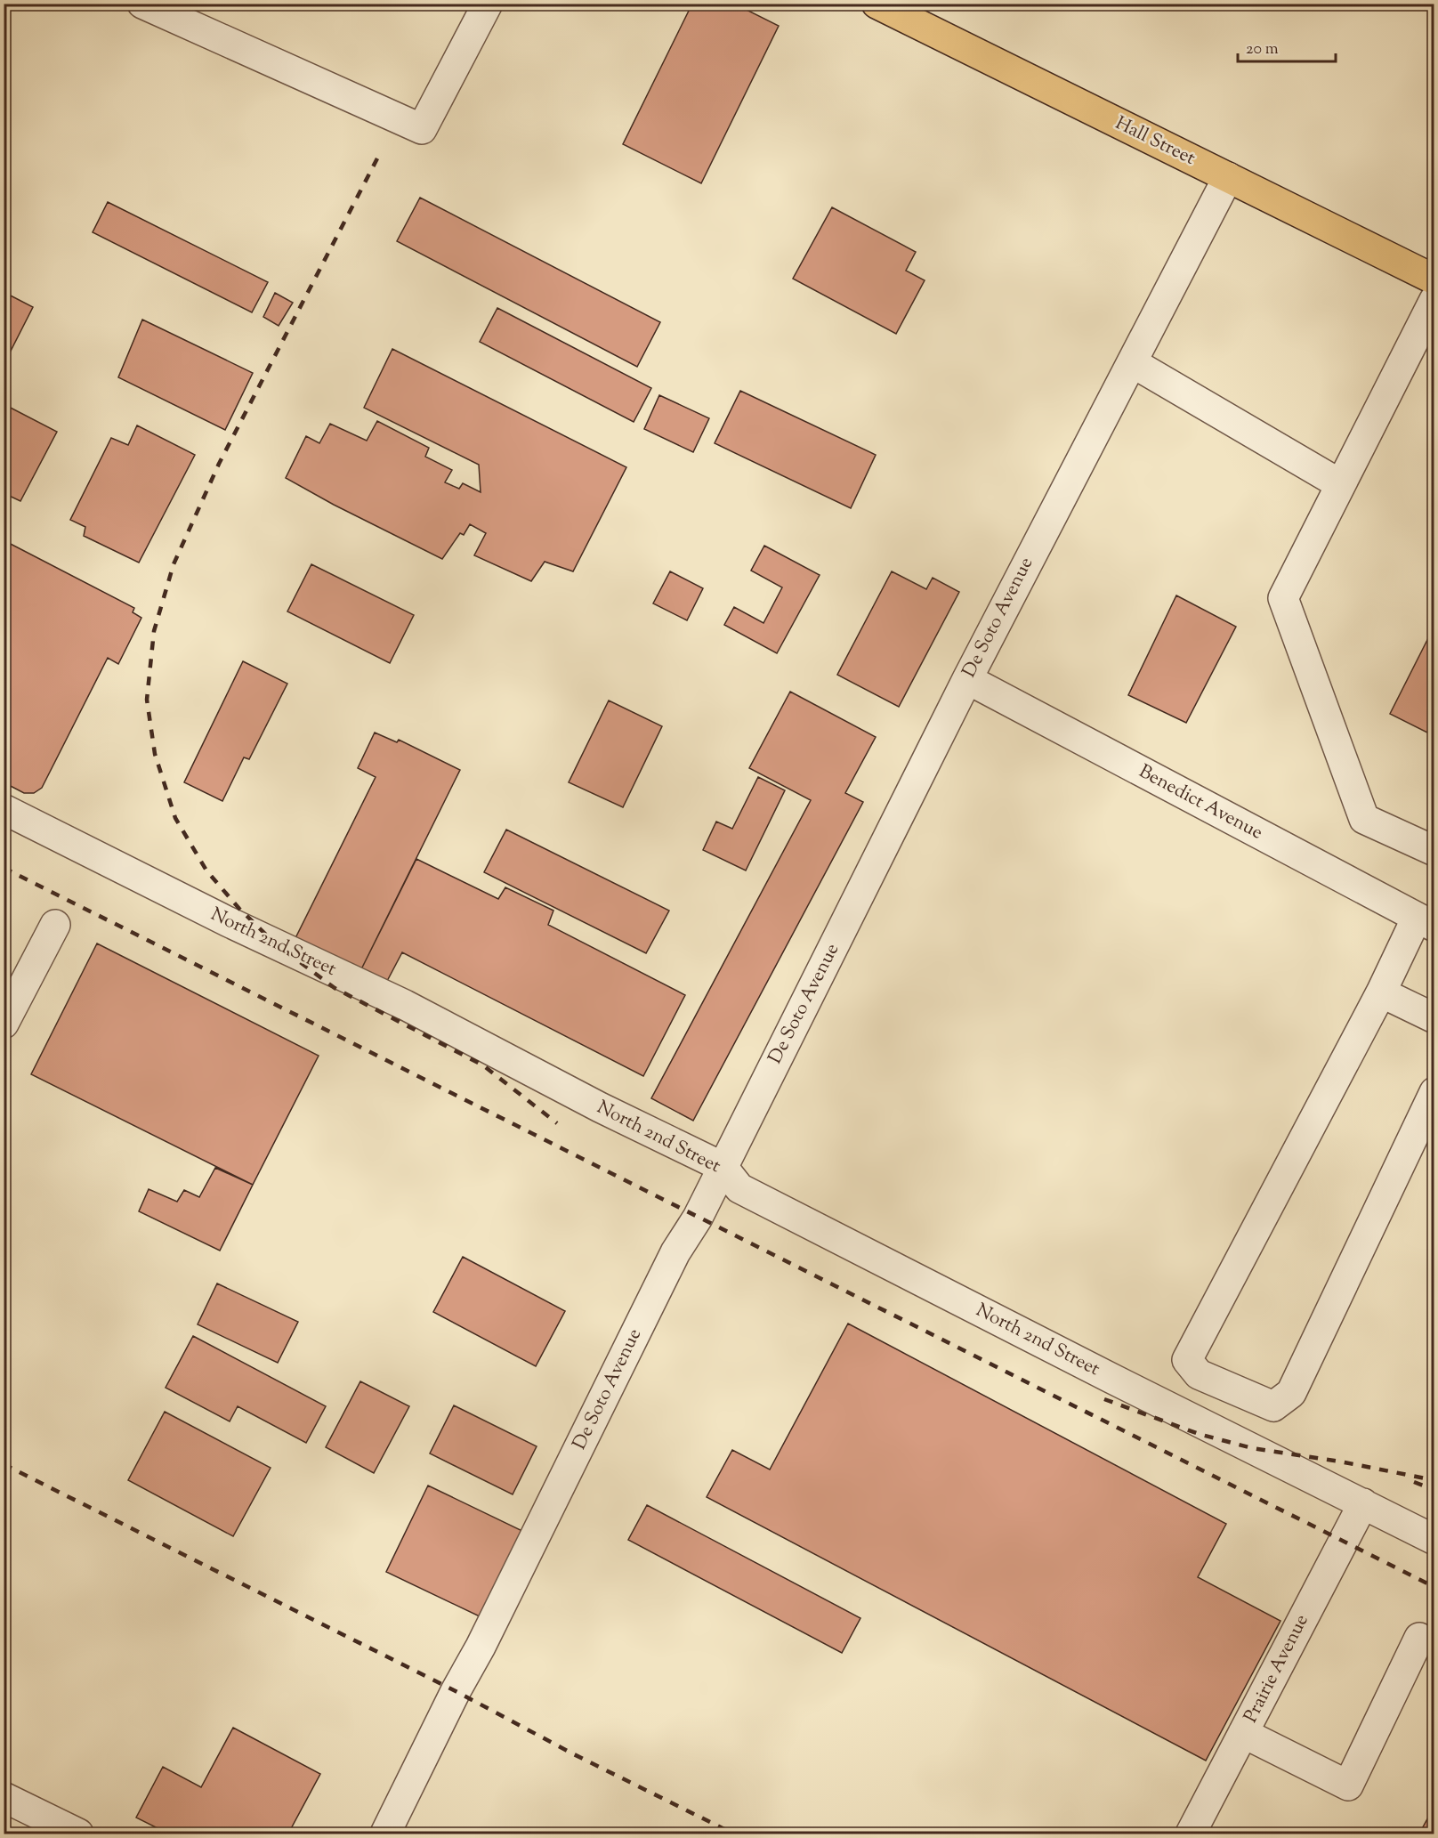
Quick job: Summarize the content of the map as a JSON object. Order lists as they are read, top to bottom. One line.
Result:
{"streets":{"main road":["Hall Street"],"street":["De Soto Avenue","Benedict Avenue","North 2nd Street","Prairie Avenue"]},"crossings":[["Hall Street","De Soto Avenue"],["De Soto Avenue","Benedict Avenue"],["De Soto Avenue","North 2nd Street"],["North 2nd Street","Prairie Avenue"]],"scale_bar":"20 m"}
